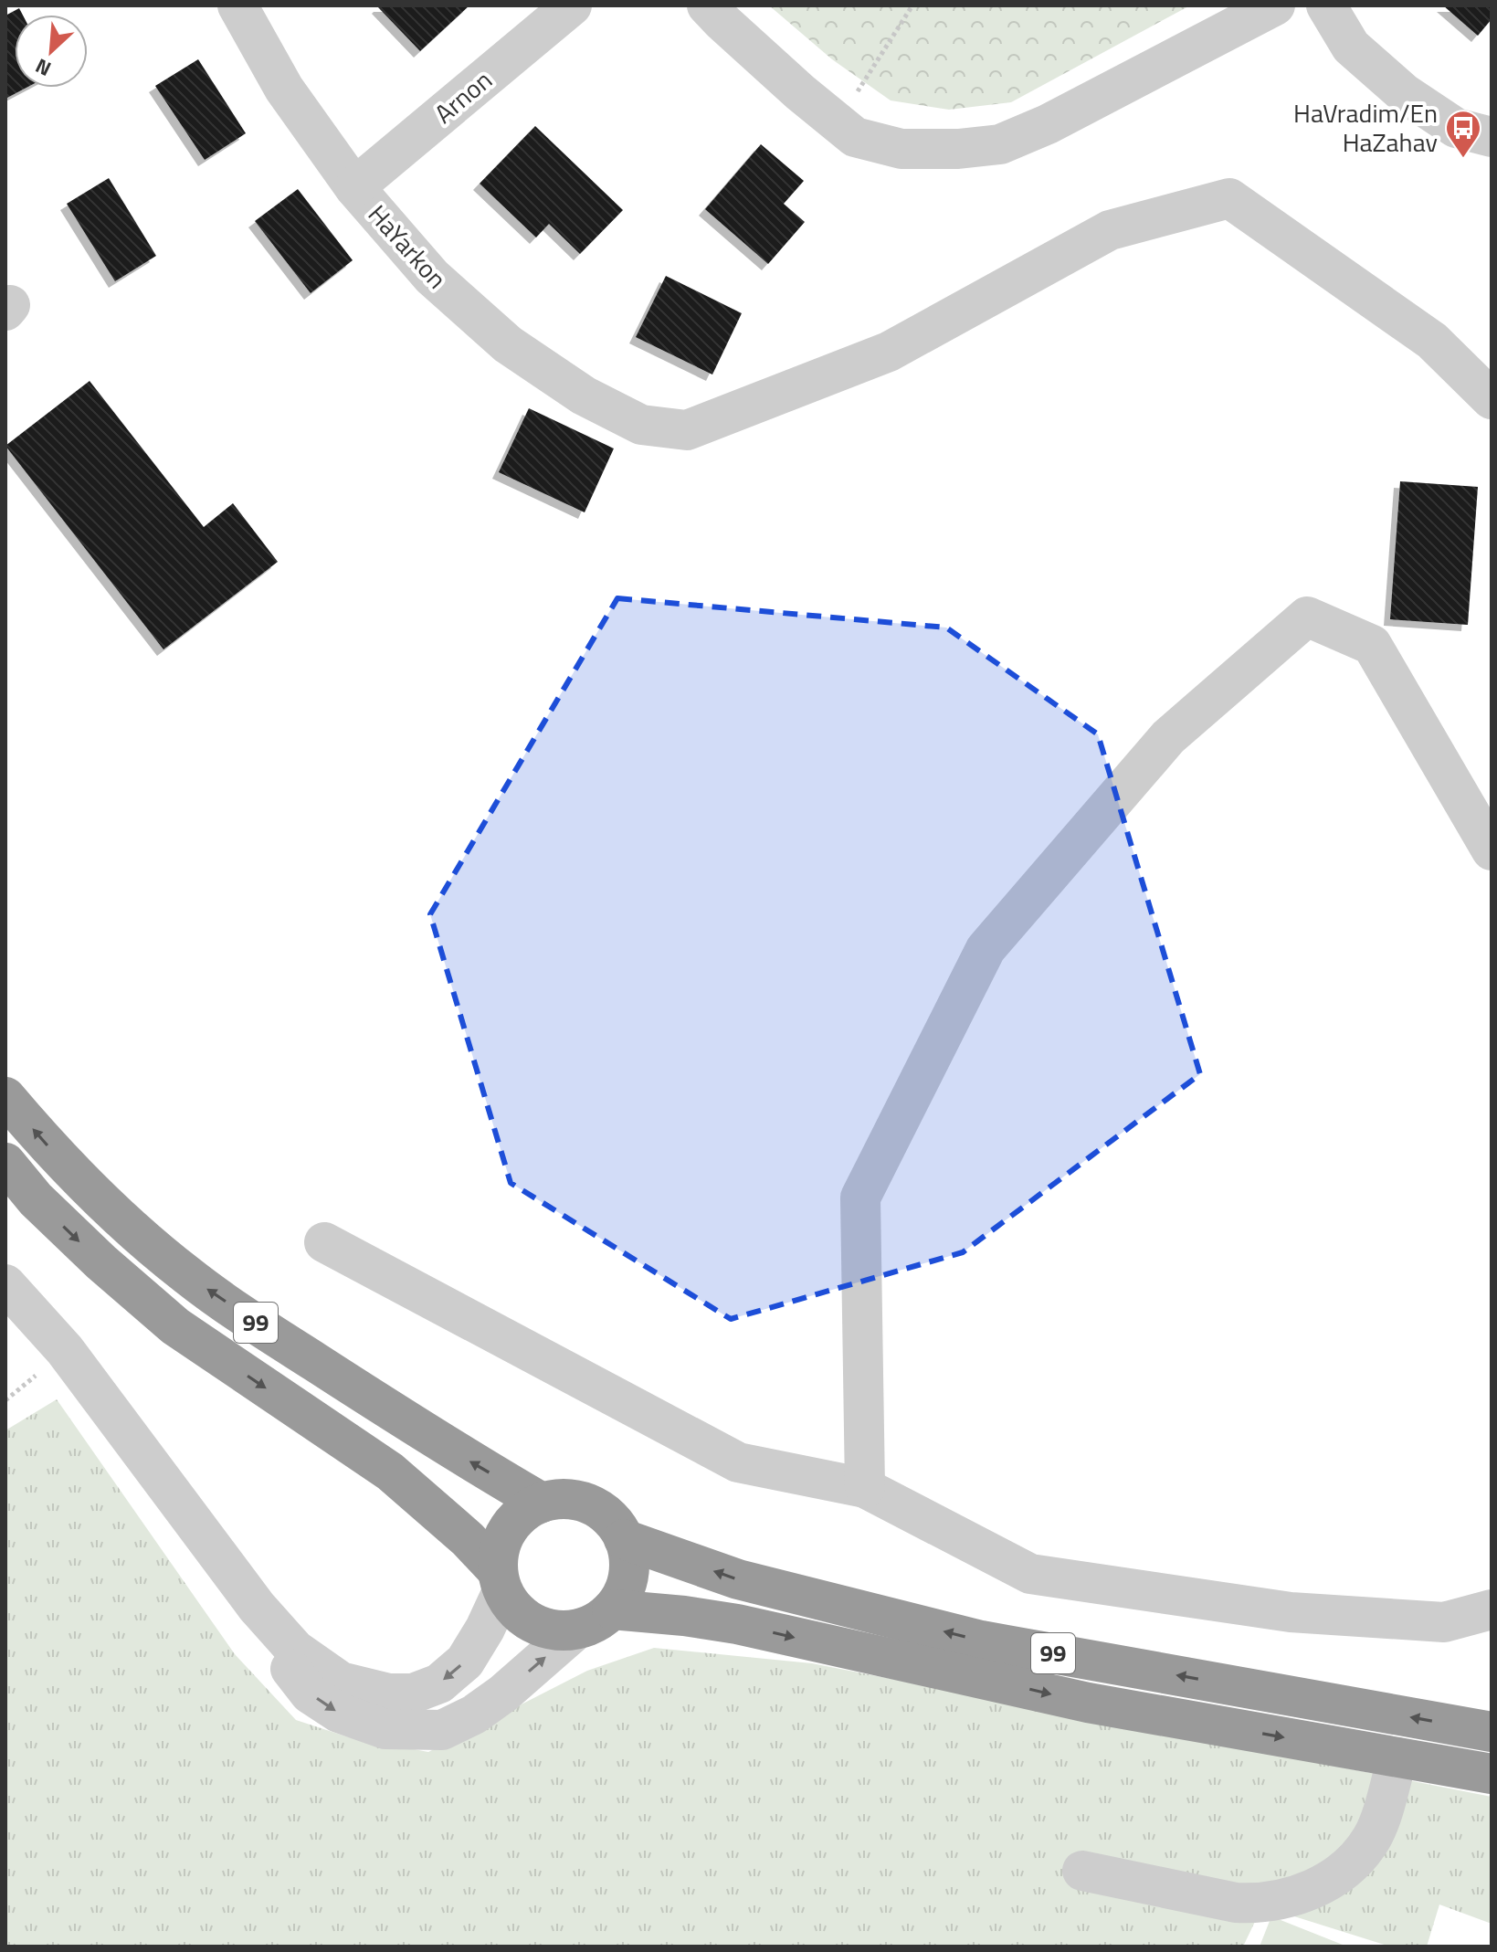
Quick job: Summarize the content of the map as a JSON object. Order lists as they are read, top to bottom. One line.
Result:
{"streets":{"highway":["99"],"street":["Arnon","HaYarkon"]},"crossings":[["Arnon","HaYarkon"]],"places":{"bus stop":["HaVradim/En HaZahav"]},"north":"bottom left"}
